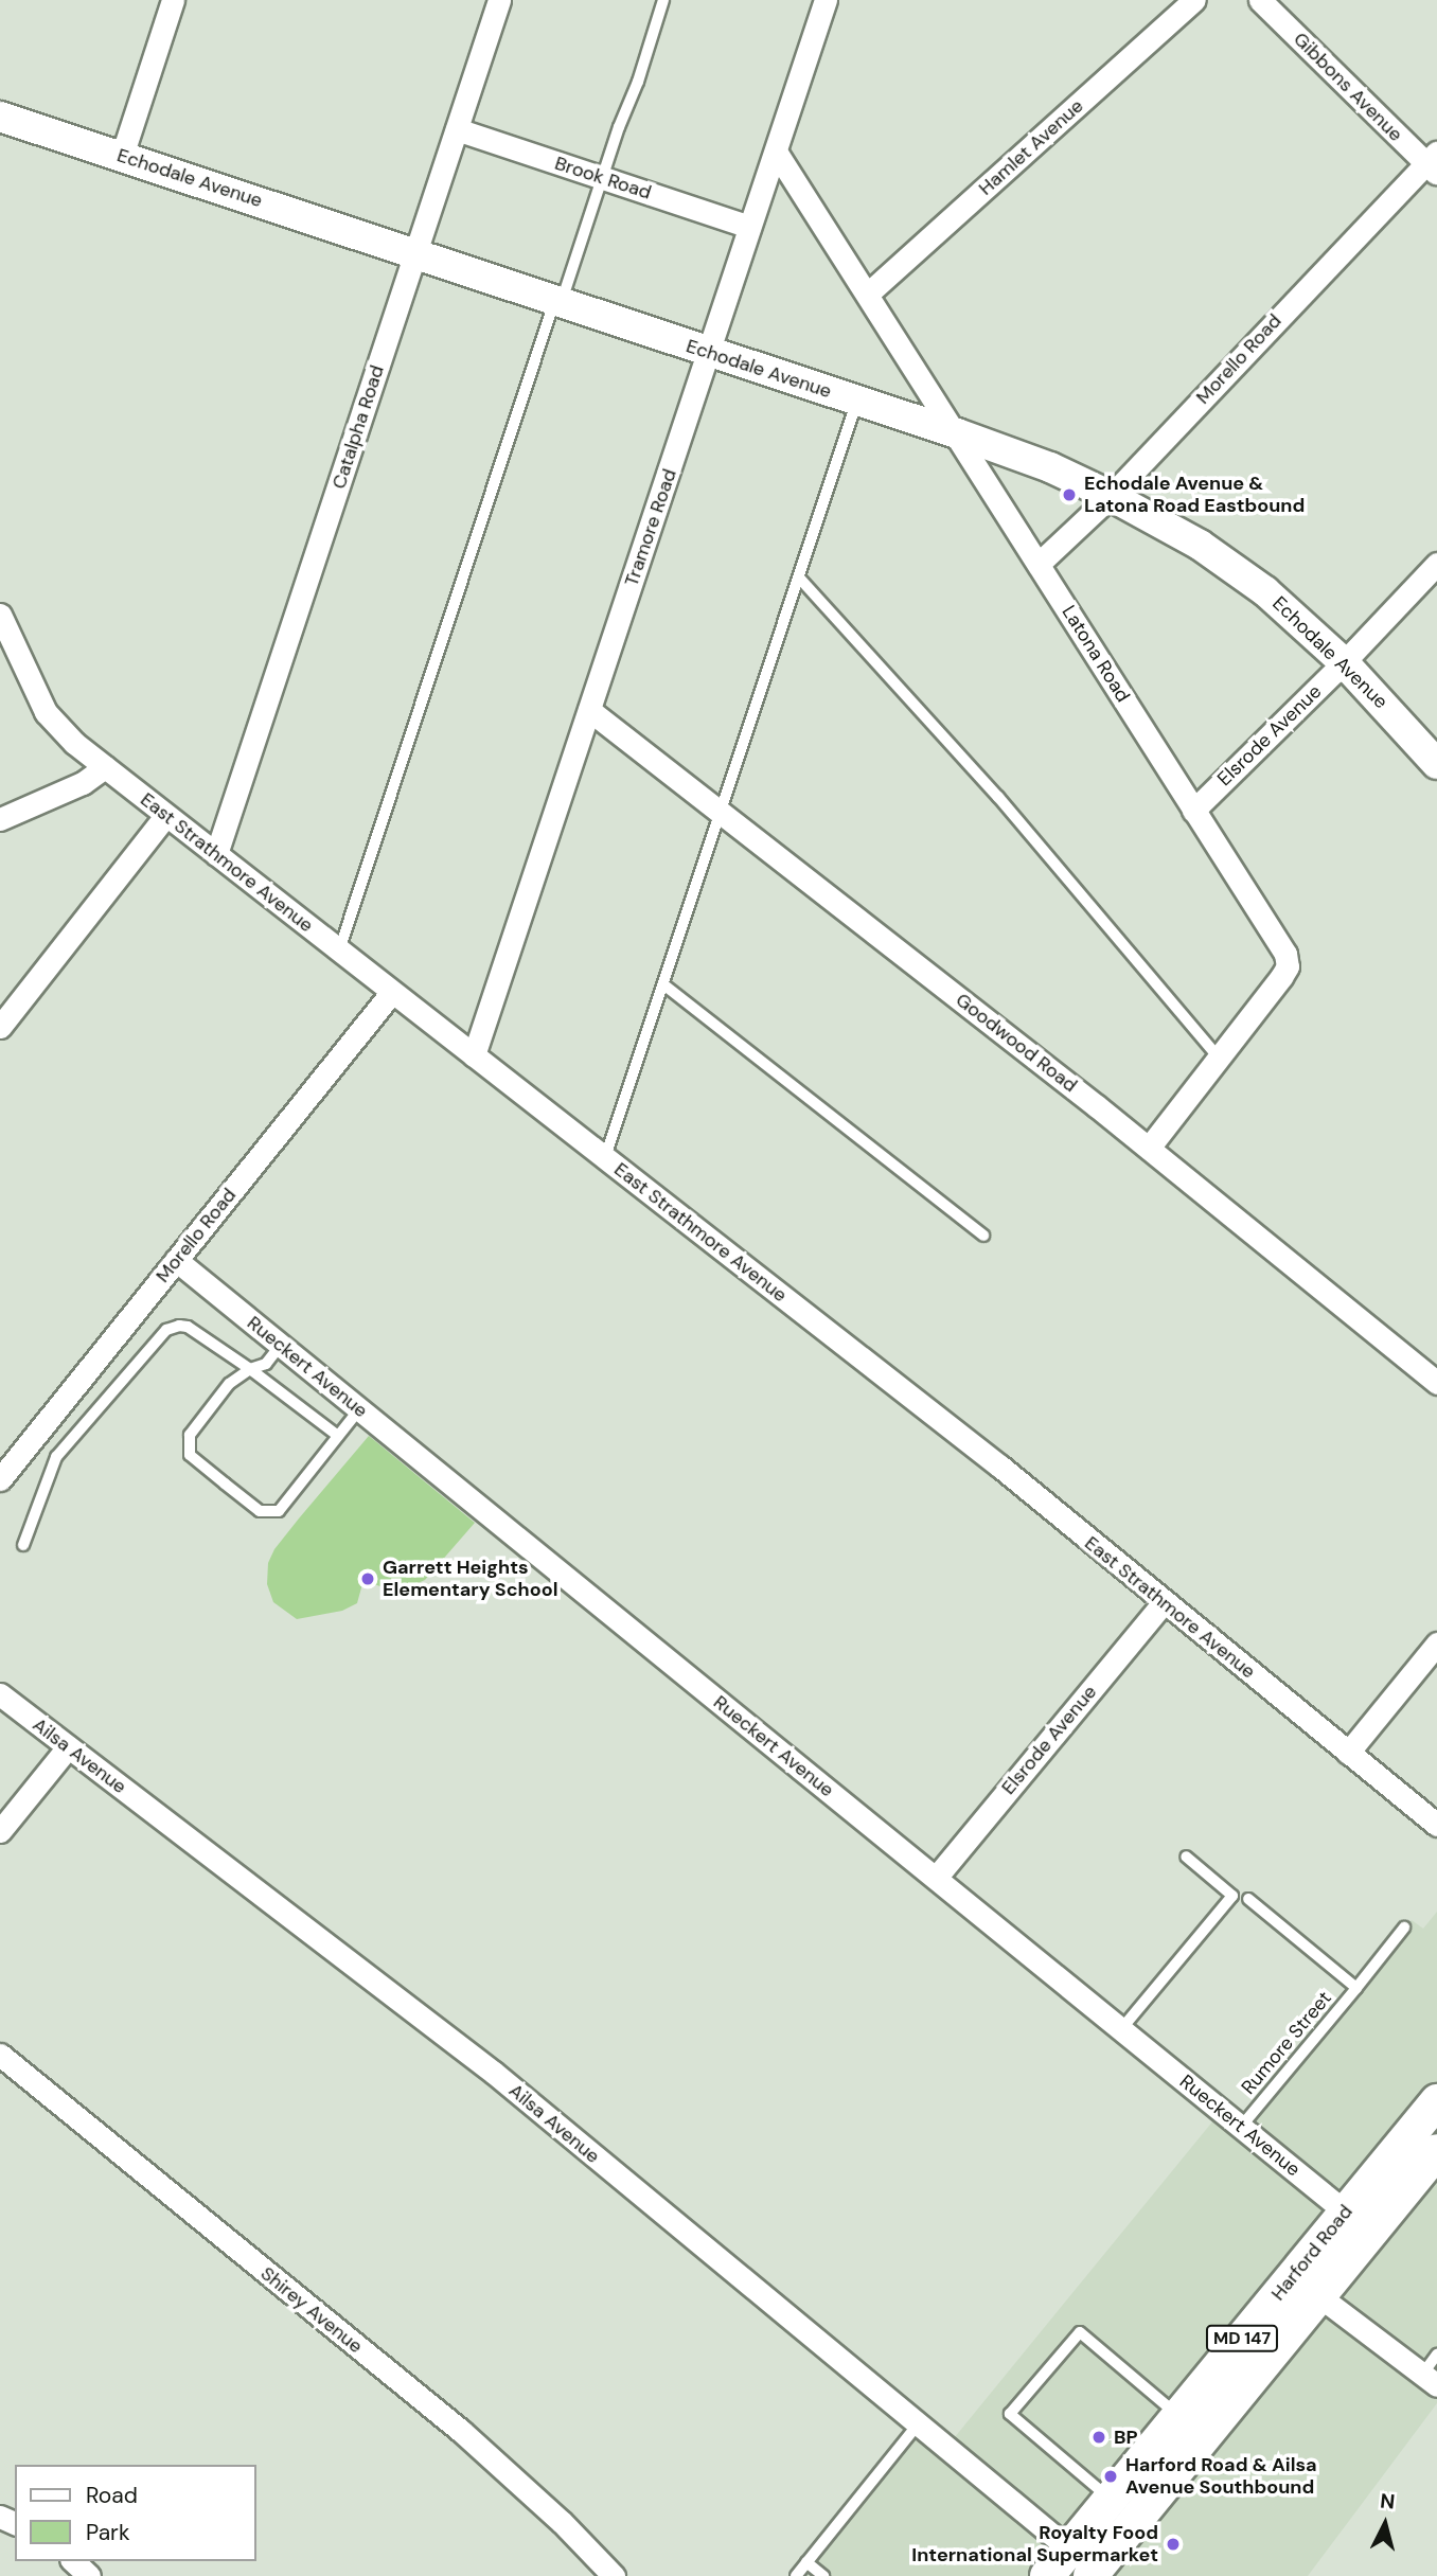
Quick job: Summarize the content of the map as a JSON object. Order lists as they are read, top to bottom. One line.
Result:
{"streets":{"main road":["Echodale Avenue","Harford Road","MD 147"],"street":["Gibbons Avenue","Hamlet Avenue","Brook Road","Morello Road","Catalpha Road","Tramore Road","Latona Road","Elsrode Avenue","East Strathmore Avenue","Goodwood Road","Rueckert Avenue","Ailsa Avenue","Shirey Avenue"],"lane":["Rumore Street"]},"crossings":[["Gibbons Avenue","Morello Road"],["Hamlet Avenue","Latona Road"],["Echodale Avenue","Morello Road"],["Echodale Avenue","Catalpha Road"],["Echodale Avenue","Tramore Road"],["Echodale Avenue","Latona Road"],["Echodale Avenue","Elsrode Avenue"],["Brook Road","Catalpha Road"],["Brook Road","Tramore Road"],["Morello Road","Latona Road"],["Morello Road","East Strathmore Avenue"],["Morello Road","Rueckert Avenue"],["Catalpha Road","East Strathmore Avenue"],["Tramore Road","Latona Road"],["Tramore Road","East Strathmore Avenue"],["Tramore Road","Goodwood Road"],["Latona Road","Elsrode Avenue"],["Latona Road","Goodwood Road"],["Elsrode Avenue","East Strathmore Avenue"],["Elsrode Avenue","Rueckert Avenue"],["Rueckert Avenue","Rumore Street"],["Rueckert Avenue","Harford Road"],["Ailsa Avenue","Harford Road"]],"places":["Echodale Avenue & Latona Road Eastbound","Garrett Heights Elementary School","BP","Harford Road & Ailsa Avenue Southbound","Royalty Food International Supermarket"],"legend":["Road","Park"],"north":"top"}
